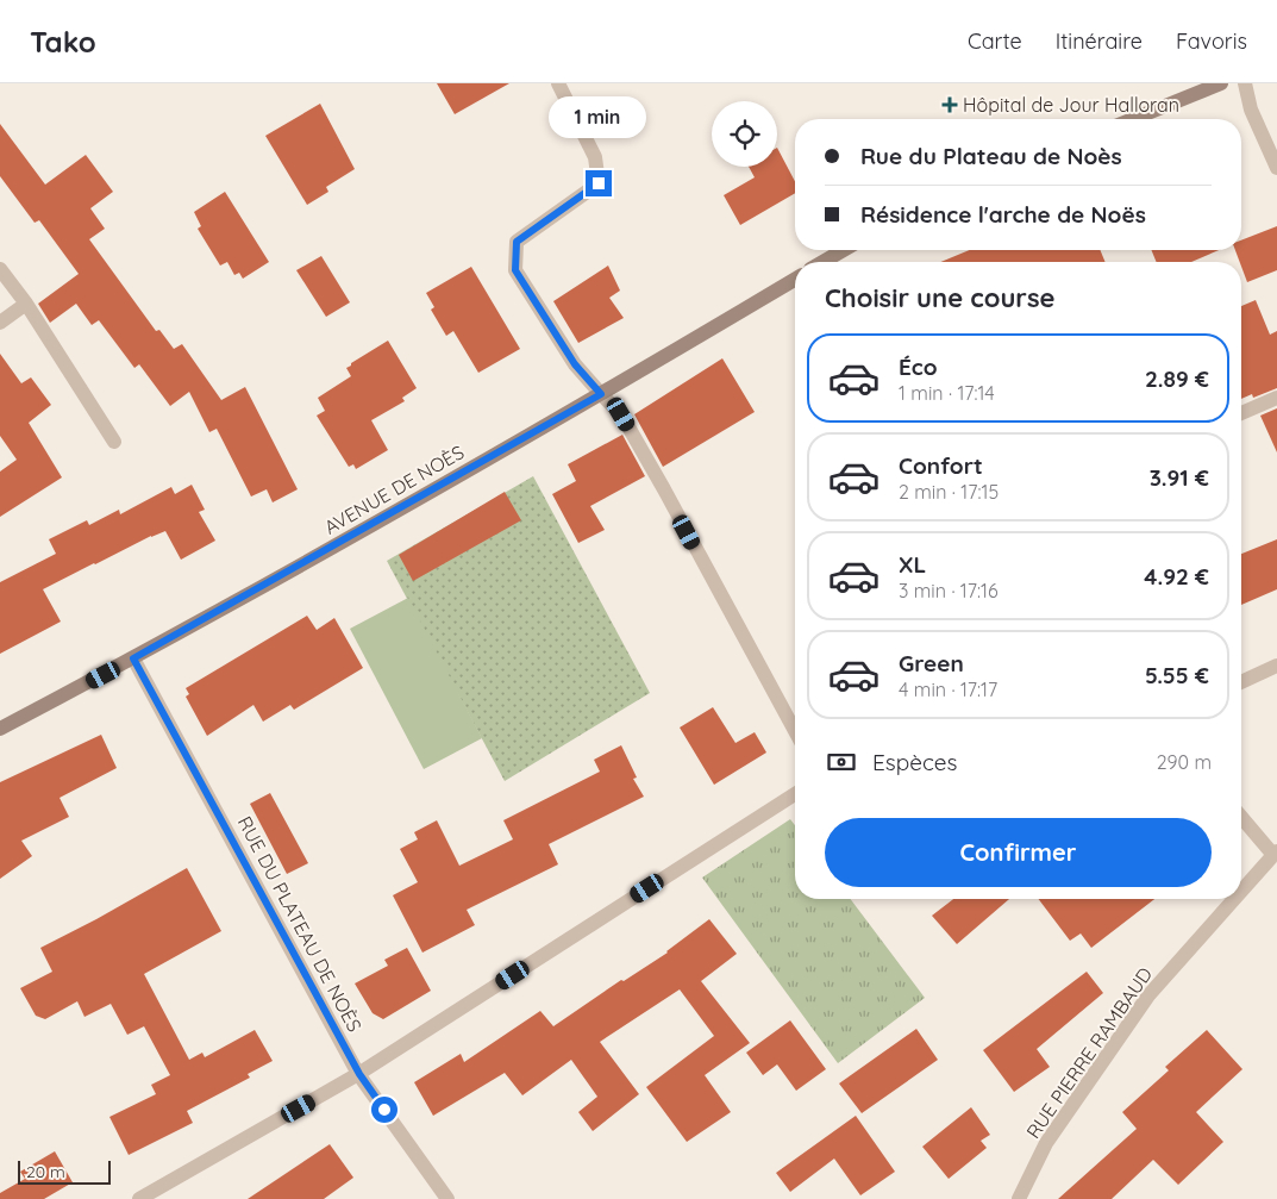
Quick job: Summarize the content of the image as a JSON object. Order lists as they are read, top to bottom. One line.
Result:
{"streets":{"street":["AVENUE DE NOÈS","RUE DU PLATEAU DE NOÈS","RUE PIERRE RAMBAUD"]},"crossings":[["AVENUE DE NOÈS","RUE DU PLATEAU DE NOÈS"]],"places":{"health":["Hôpital de Jour Halloran"]},"scale_bar":"20 m","page":{"header":"Tako","nav":["Carte","Itinéraire","Favoris"],"bubble":"1 min","banner":["Rue du Plateau de Noès","Résidence l'arche de Noës"],"heading":"Choisir une course","list":[{"name":"Éco","note":"1 min · 17:14","value":"2.89 €"},{"name":"Confort","note":"2 min · 17:15","value":"3.91 €"},{"name":"XL","note":"3 min · 17:16","value":"4.92 €"},{"name":"Green","note":"4 min · 17:17","value":"5.55 €"}],"pay":["Espèces","290 m"],"buttons":"Confirmer","scale":"20 m"}}
